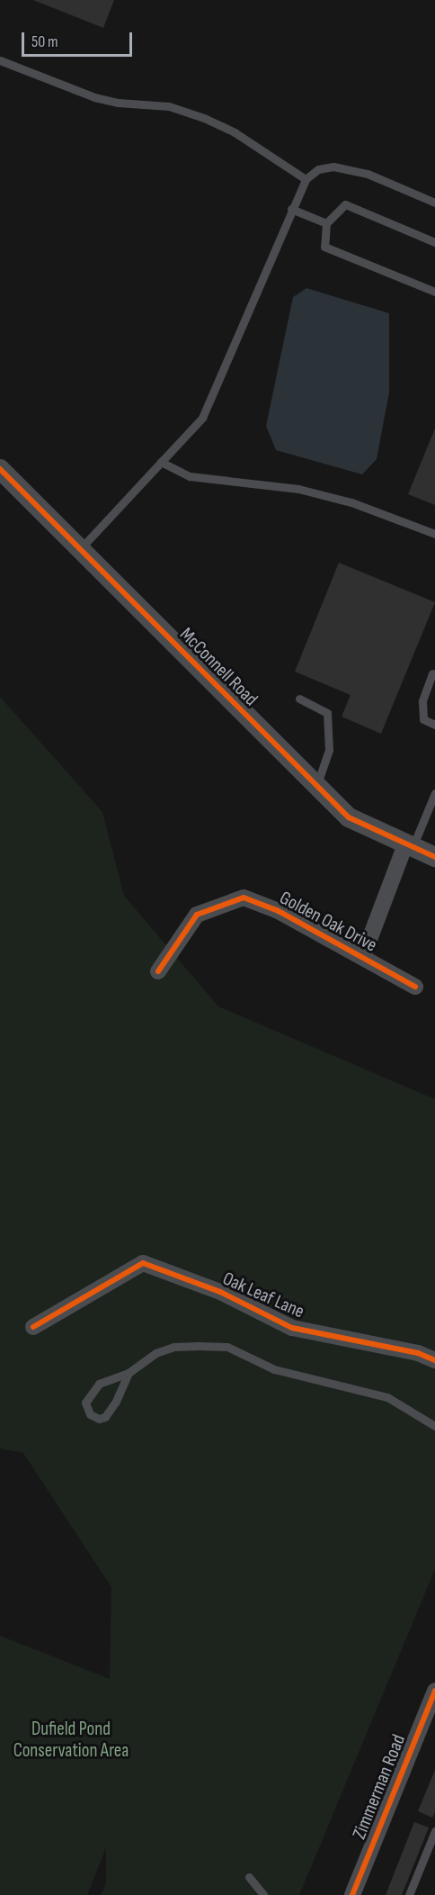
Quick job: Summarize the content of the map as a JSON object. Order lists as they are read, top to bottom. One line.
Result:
{"streets":{"street":["McConnell Road","Golden Oak Drive","Oak Leaf Lane","Zimmerman Road"]},"parks":["Dufield Pond Conservation Area"],"scale_bar":"50 m"}
